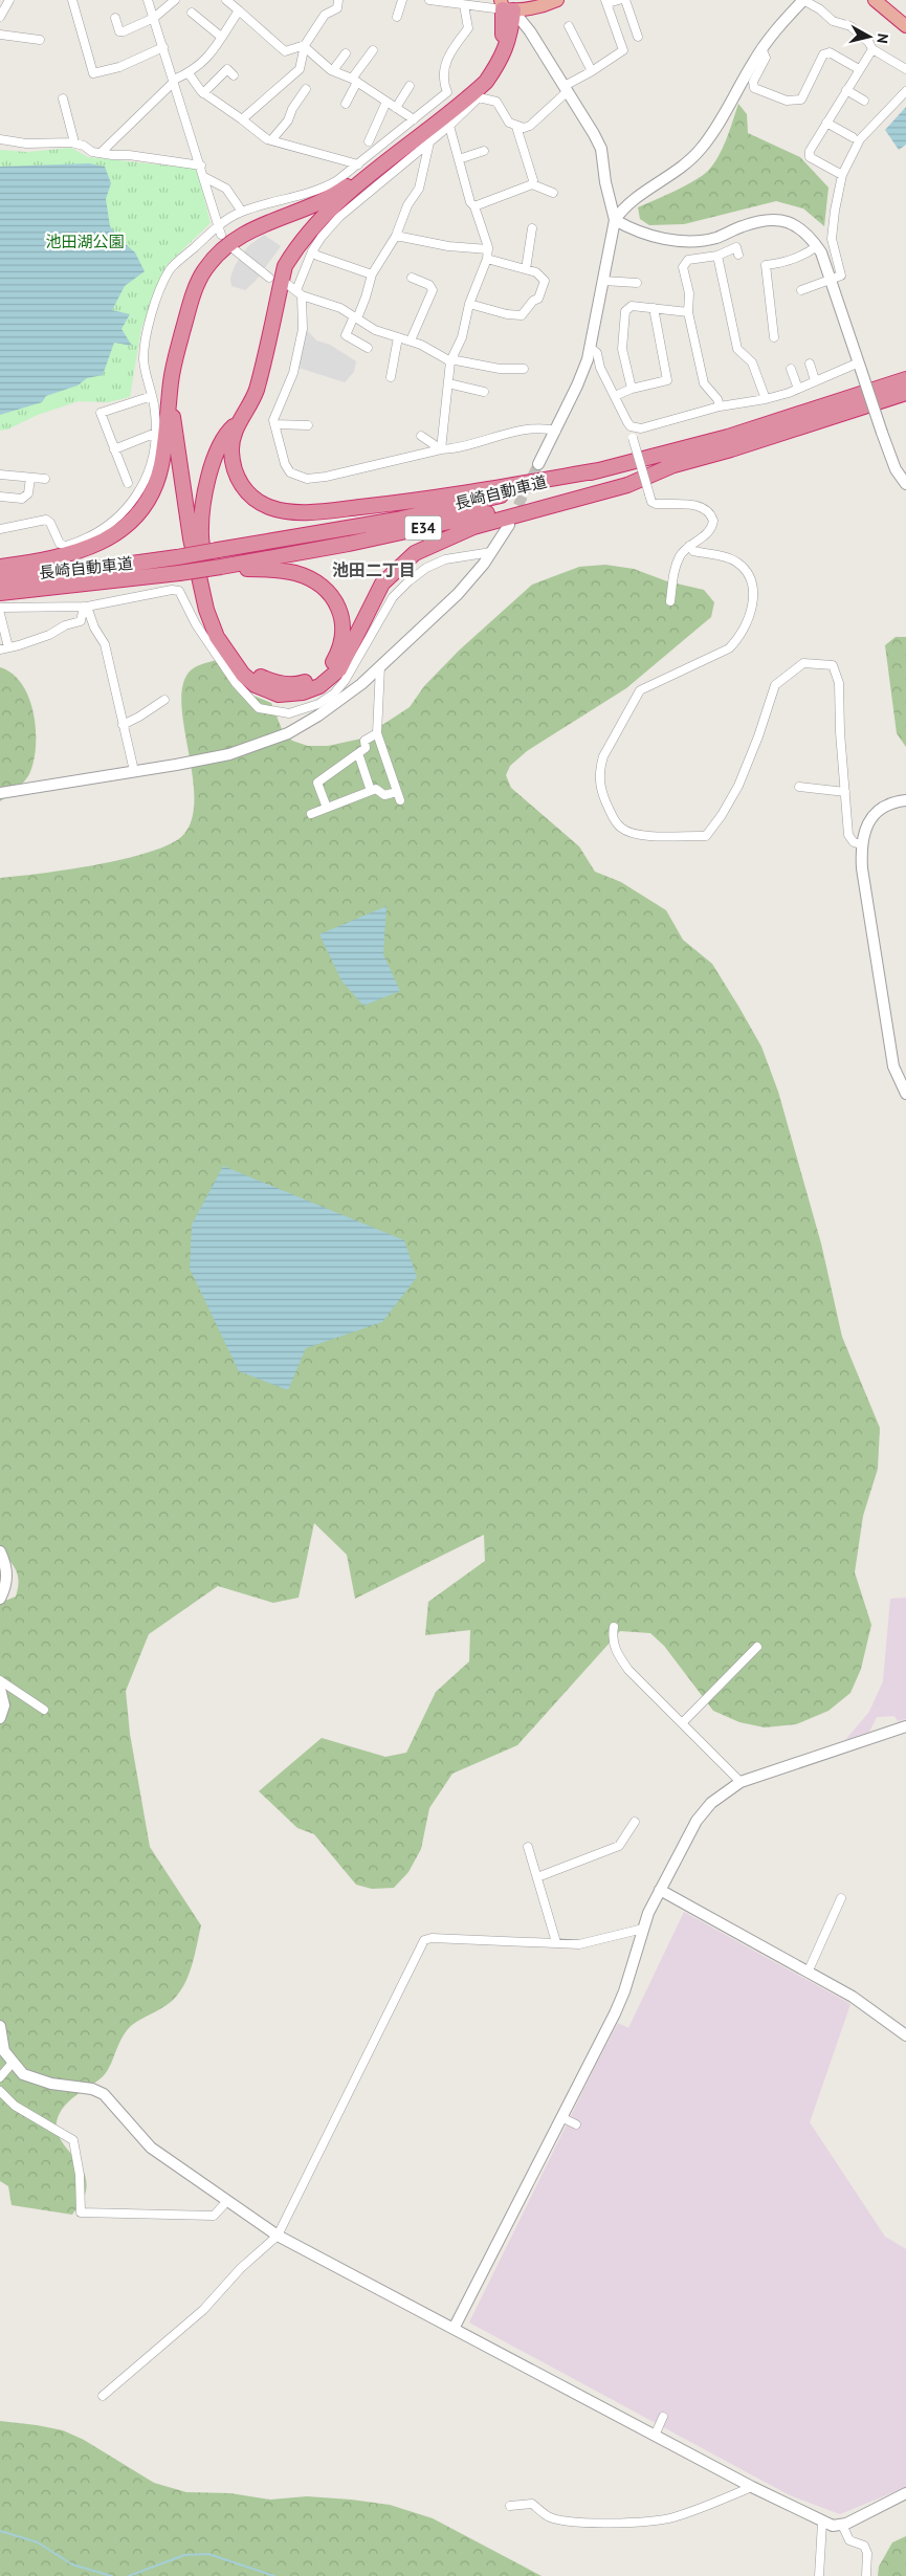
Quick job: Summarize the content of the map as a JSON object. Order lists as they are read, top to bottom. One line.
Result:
{"streets":{"highway":["長崎自動車道","E34"]},"districts":["池田二丁目"],"parks":["池田湖公園"],"north":"right"}
